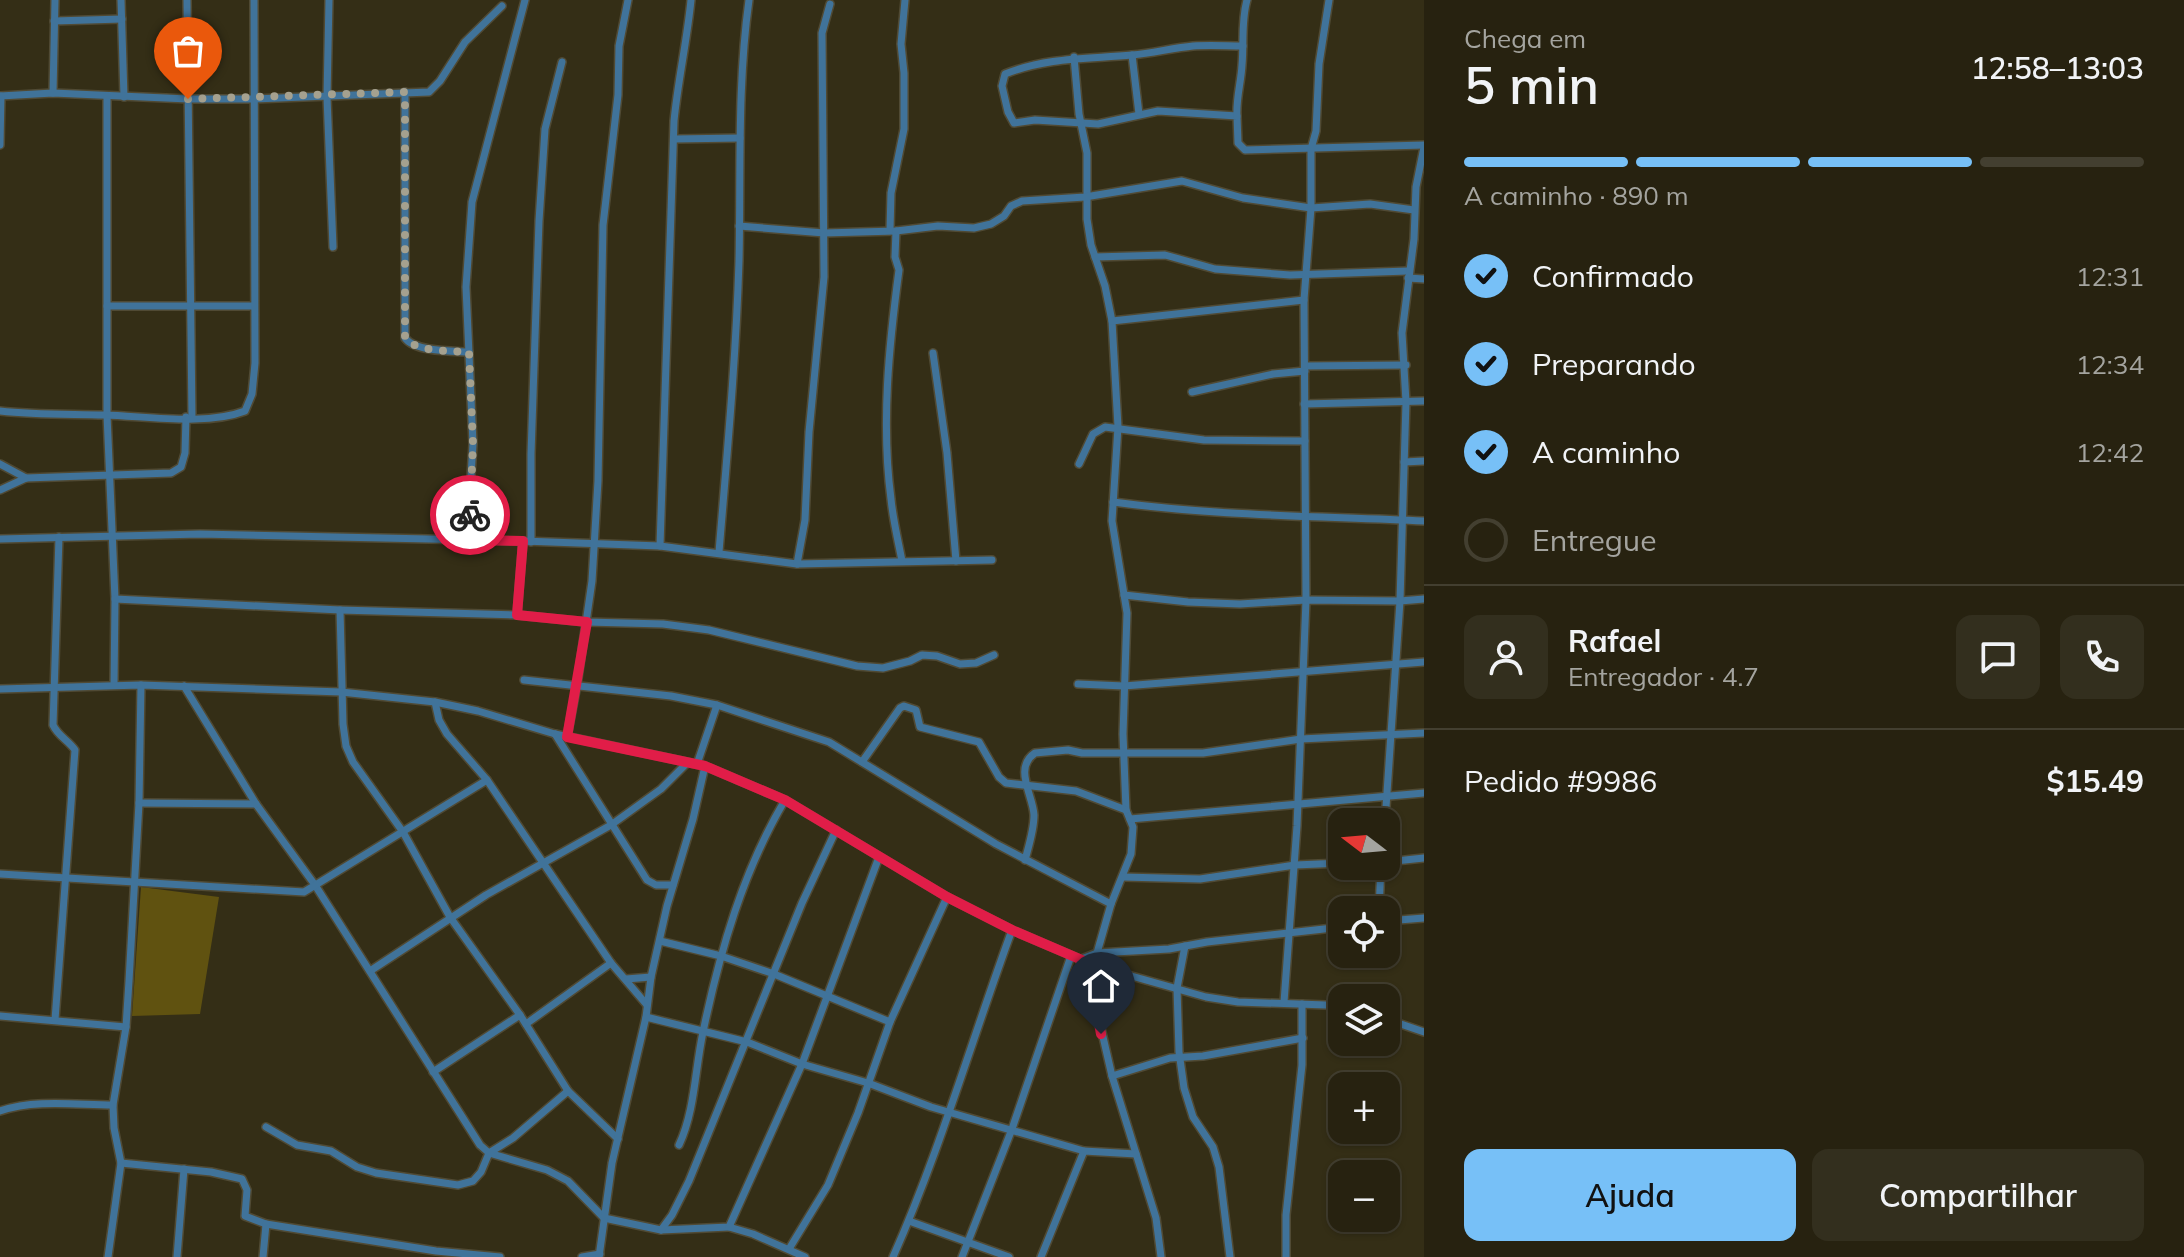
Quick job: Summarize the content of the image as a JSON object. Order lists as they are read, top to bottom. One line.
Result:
{"north":"left","page":{"heading":["5 min","Chega em","12:58–13:03"],"panel":["Rafael","Entregador · 4.7","Pedido #9986","$15.49"],"bar":"A caminho · 890 m","list":[["Confirmado","12:31"],["Preparando","12:34"],["A caminho","12:42"],"Entregue"],"map_buttons":["+","−"],"buttons":["Ajuda","Compartilhar"]}}
